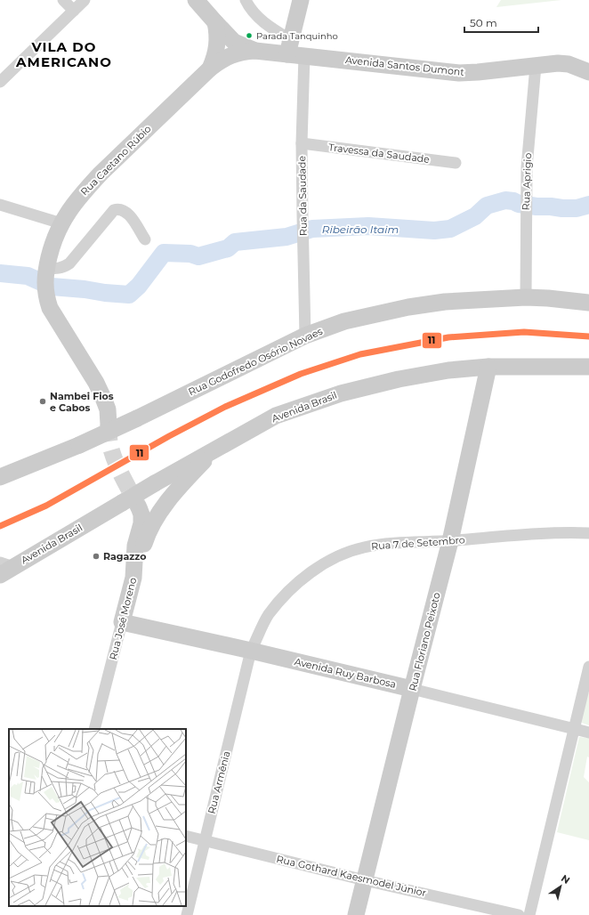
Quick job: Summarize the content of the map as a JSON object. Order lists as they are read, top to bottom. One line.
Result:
{"streets":{"main road":["Avenida Santos Dumont","Rua Caetano Rúbio","Rua Godofredo Osório Novaes","Avenida Brasil","Rua José Moreno","Rua Floriano Peixoto","Avenida Ruy Barbosa"],"street":["Travessa da Saudade","Rua Aprigio","Rua da Saudade","Rua 7 de Setembro","Rua Armênia","Rua Gothard Kaesmodel Júnior"]},"crossings":[["Avenida Santos Dumont","Rua Caetano Rúbio"],["Avenida Santos Dumont","Rua Aprigio"],["Avenida Santos Dumont","Rua da Saudade"],["Travessa da Saudade","Rua da Saudade"],["Rua Aprigio","Rua Godofredo Osório Novaes"],["Rua da Saudade","Rua Godofredo Osório Novaes"],["Avenida Brasil","Rua Floriano Peixoto"],["Rua 7 de Setembro","Rua Floriano Peixoto"],["Rua 7 de Setembro","Avenida Ruy Barbosa"],["Rua 7 de Setembro","Rua Armênia"],["Rua José Moreno","Avenida Ruy Barbosa"],["Rua Floriano Peixoto","Avenida Ruy Barbosa"],["Rua Floriano Peixoto","Rua Gothard Kaesmodel Júnior"],["Avenida Ruy Barbosa","Rua Armênia"],["Rua Armênia","Rua Gothard Kaesmodel Júnior"]],"districts":["VILA DO AMERICANO"],"water":["Ribeirão Itaim"],"places":["Parada Tanquinho","Nambei Fios e Cabos","Ragazzo"],"lines":["transit line 11"],"scale_bar":"50 m","north":"top right"}
